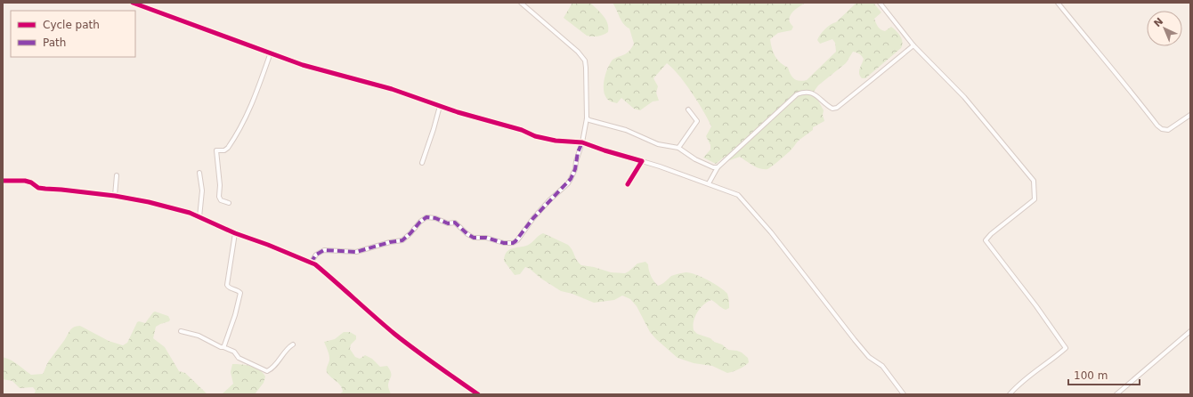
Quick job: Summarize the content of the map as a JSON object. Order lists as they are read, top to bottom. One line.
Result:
{"legend":["Cycle path","Path"],"scale_bar":"100 m","north":"top left"}
